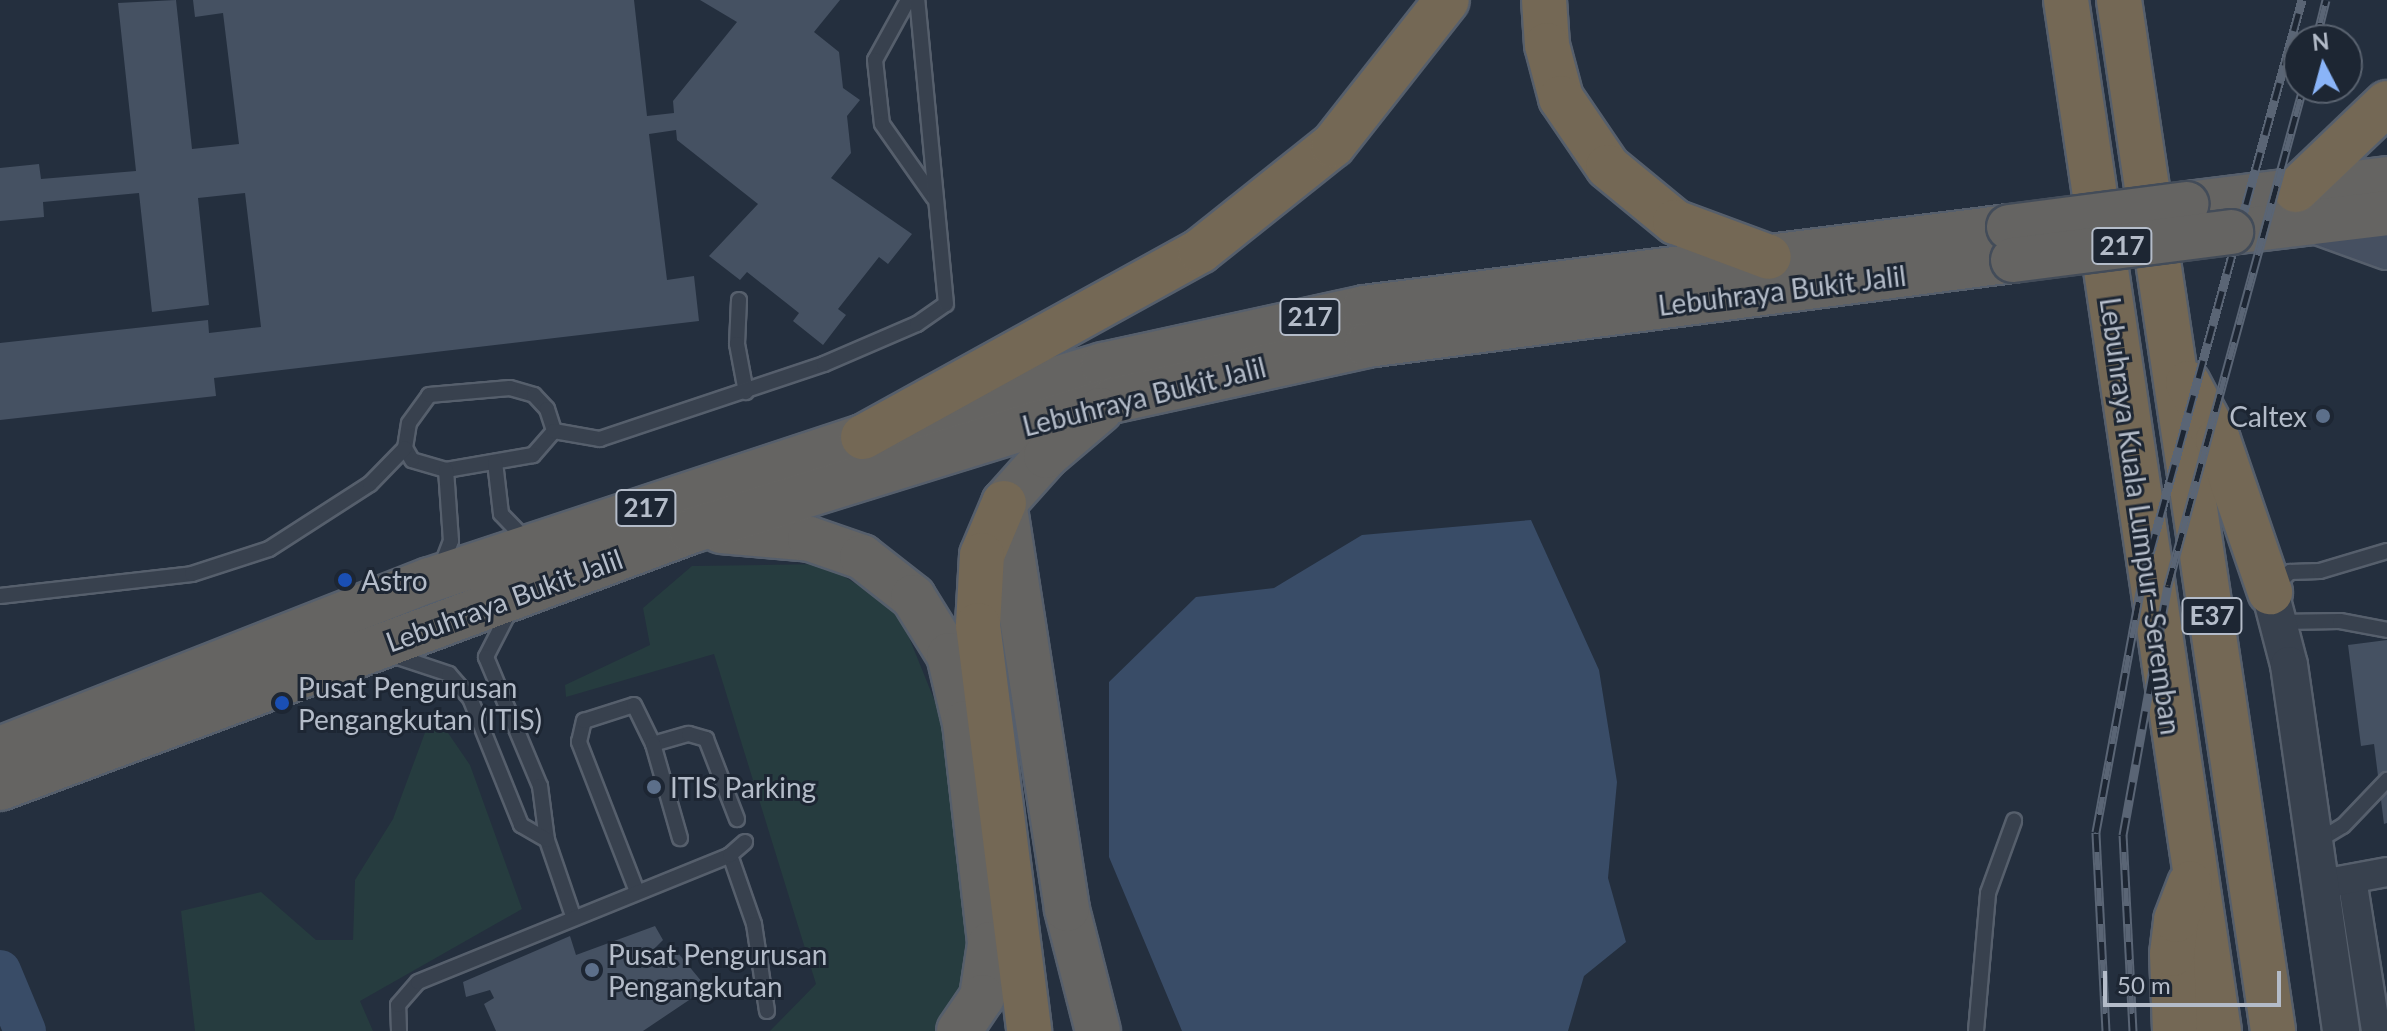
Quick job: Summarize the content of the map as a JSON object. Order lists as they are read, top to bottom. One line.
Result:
{"streets":{"highway":["217","Lebuhraya Bukit Jalil","Lebuhraya Kuala Lumpur–Seremban","E37"]},"places":["Caltex","Astro","Pusat Pengurusan Pengangkutan (ITIS)","ITIS Parking","Pusat Pengurusan Pengangkutan"],"scale_bar":"50 m","north":"top"}
